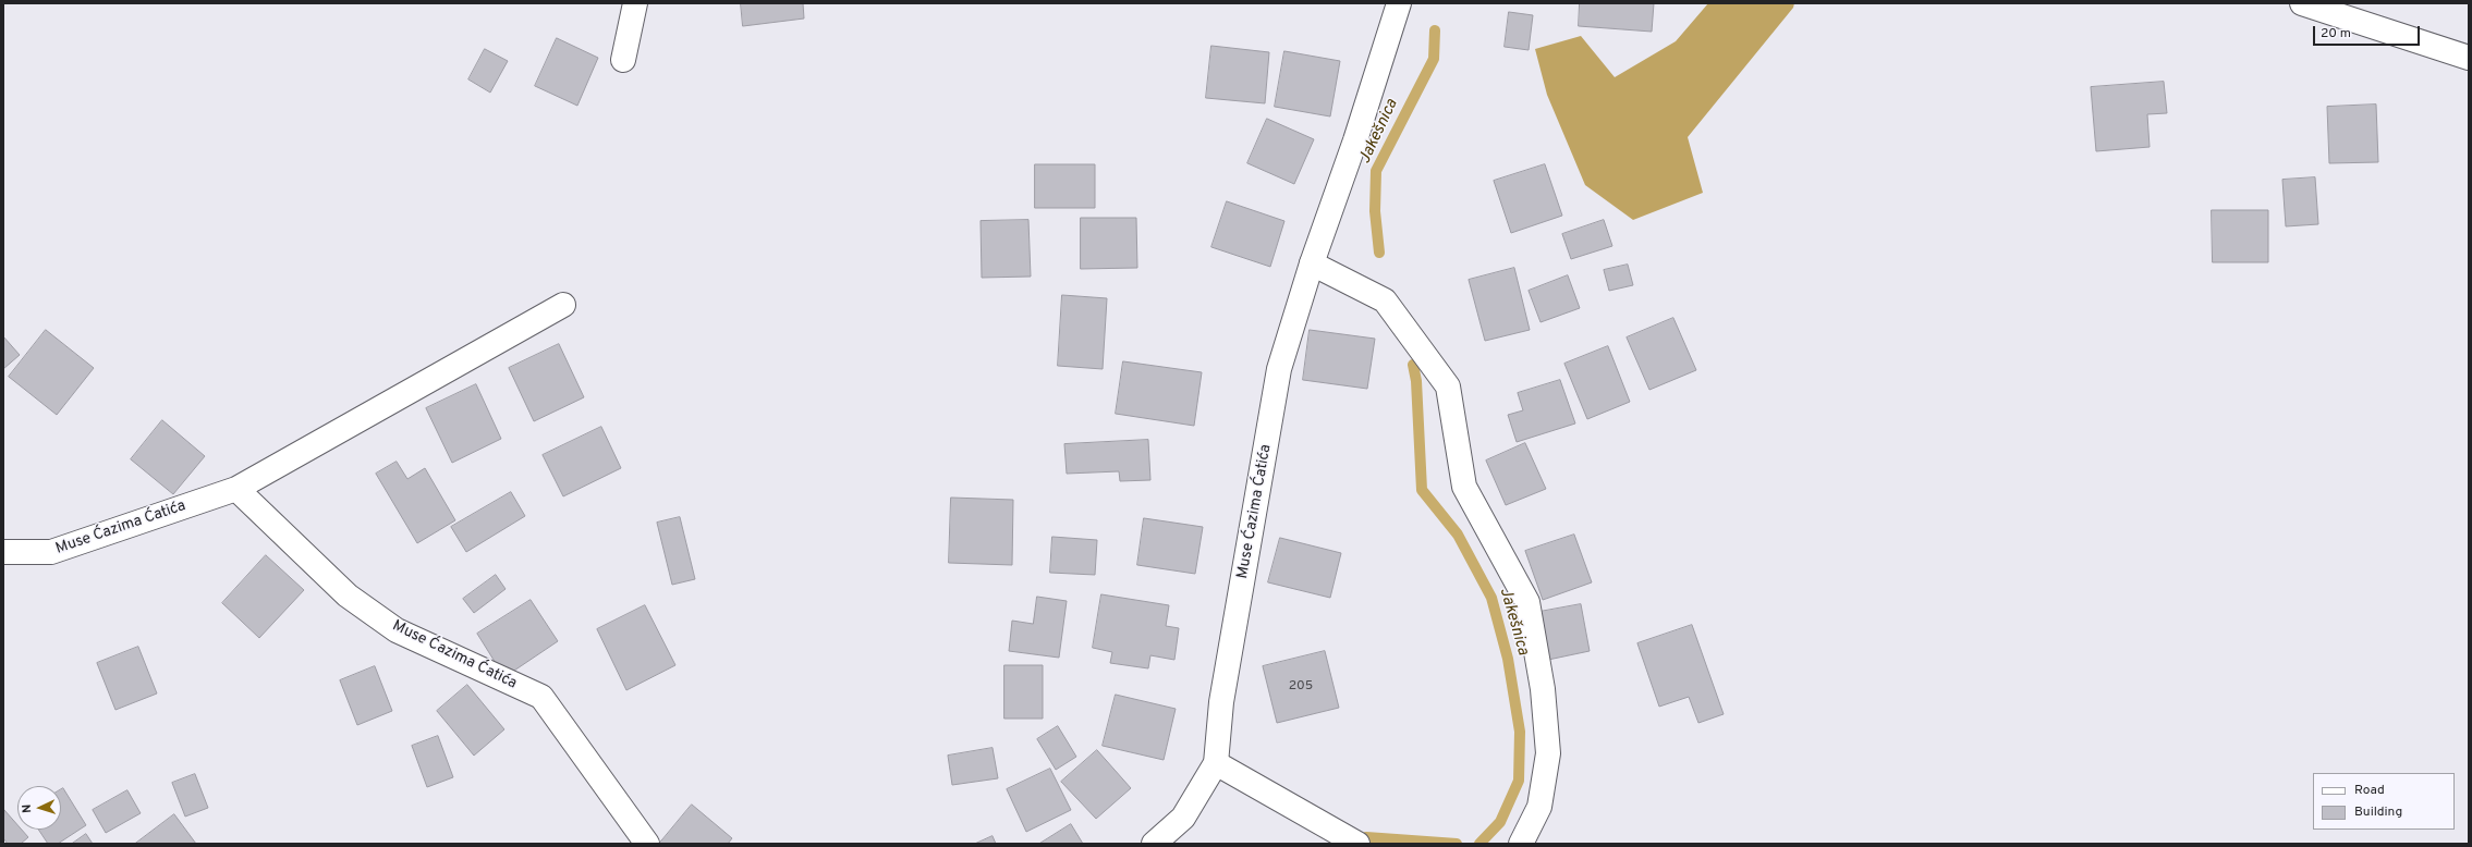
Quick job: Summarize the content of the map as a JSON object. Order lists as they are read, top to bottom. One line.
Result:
{"streets":{"street":["Muse Ćazima Ćatića"]},"water":["Jakešnica"],"house_numbers":["205"],"legend":["Road","Building"],"scale_bar":"20 m","north":"left"}
